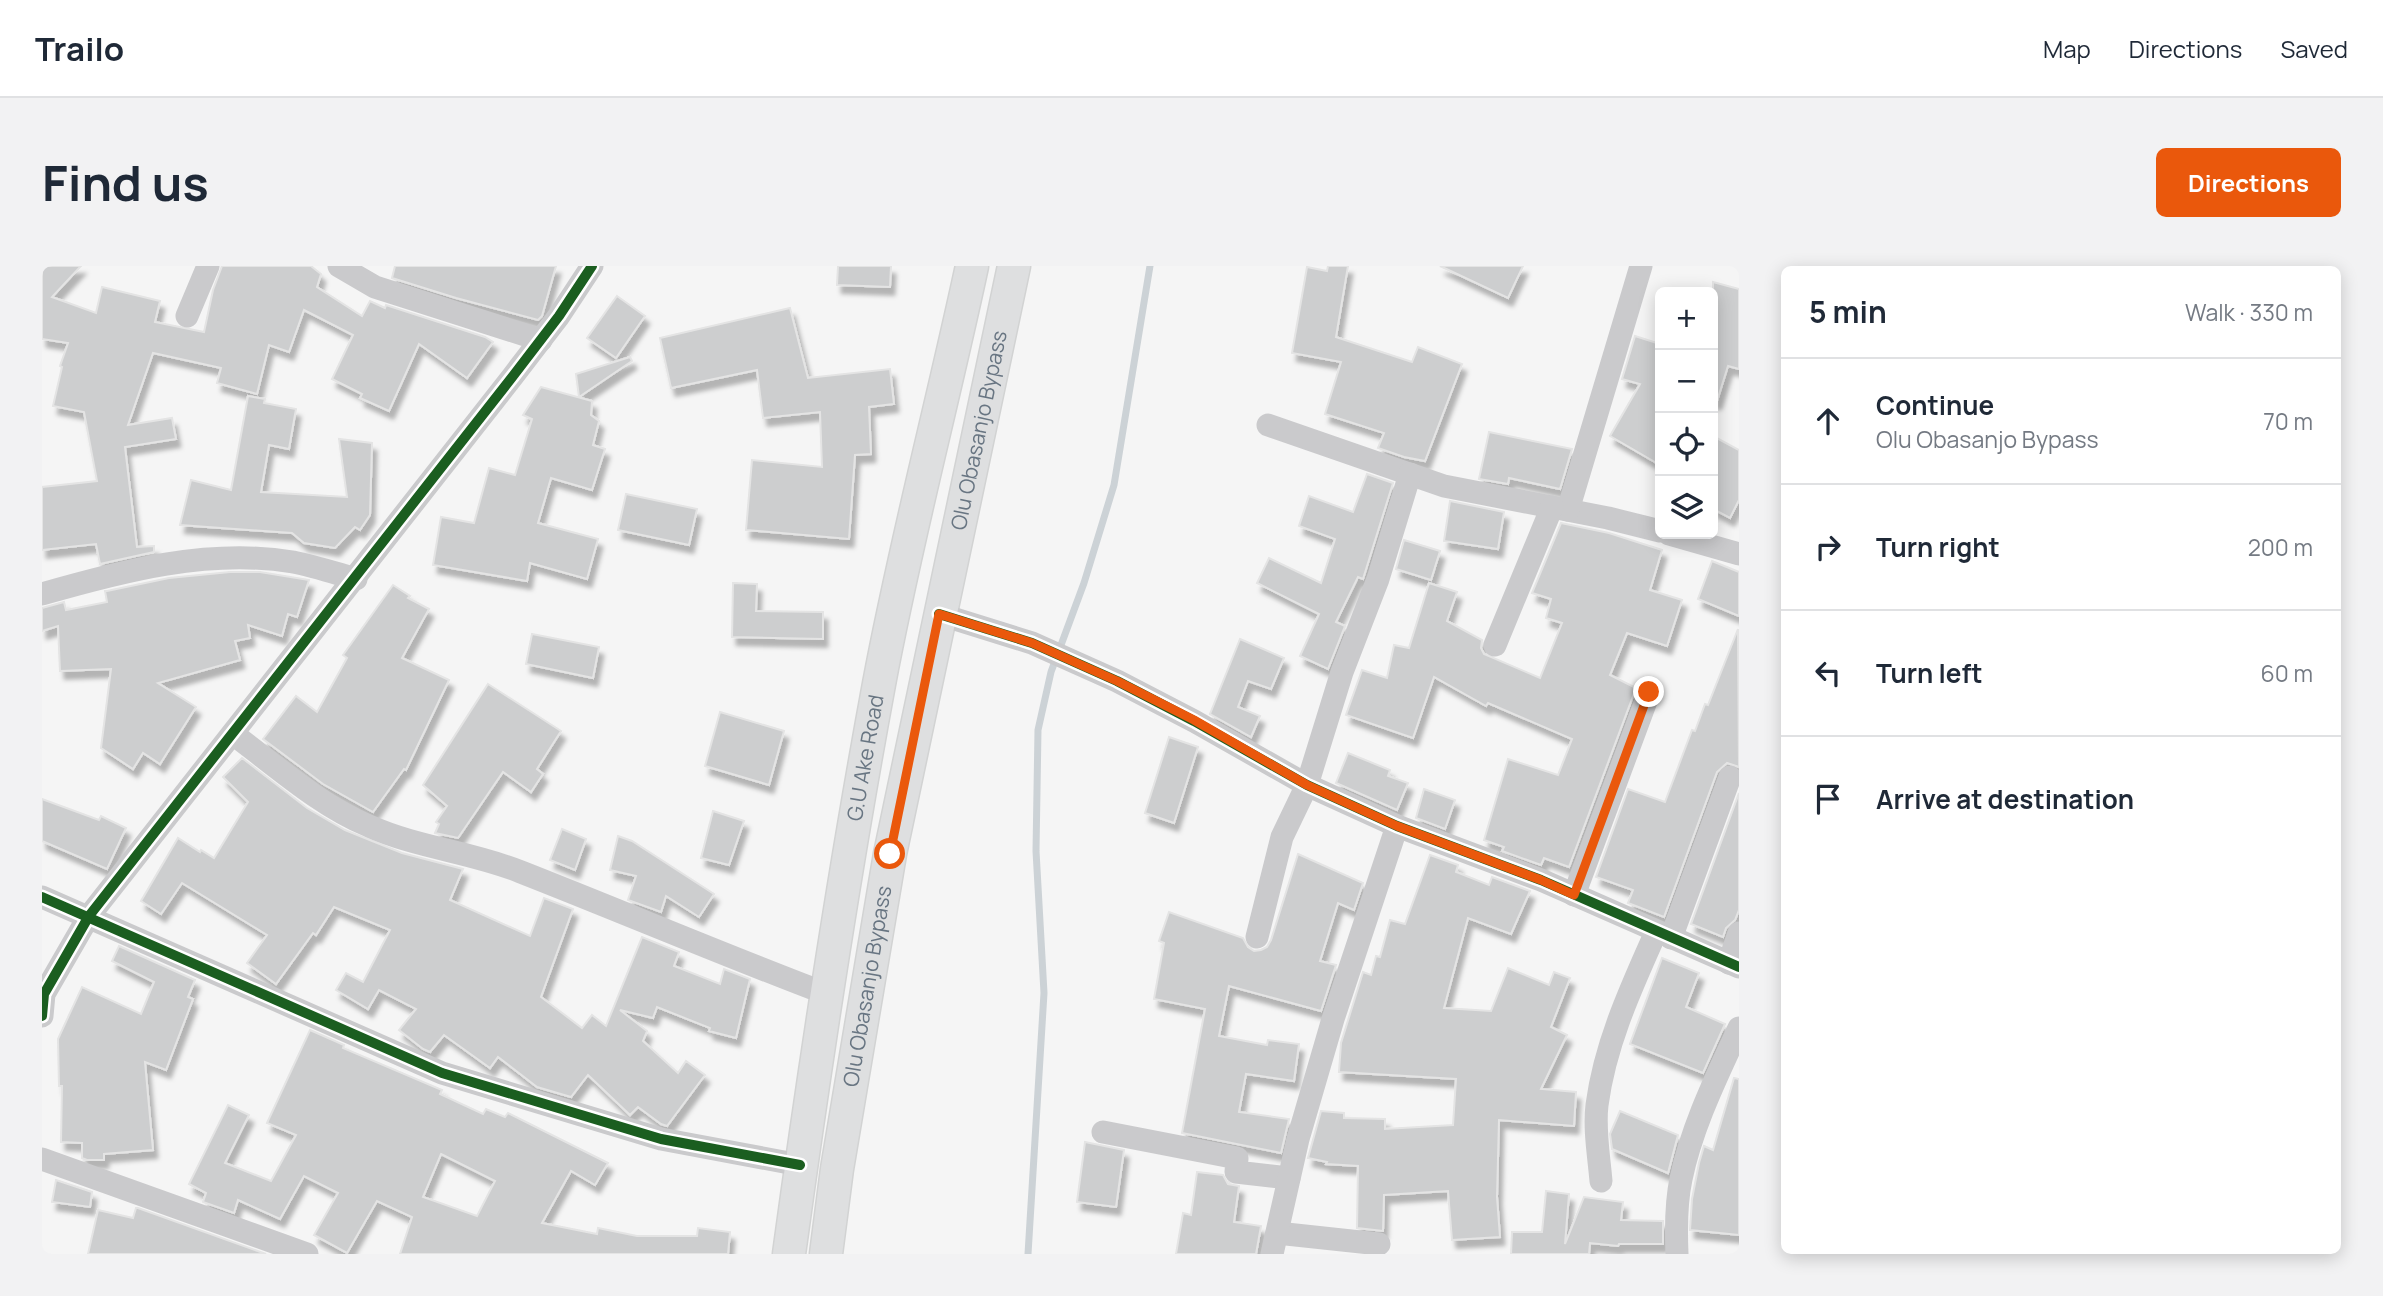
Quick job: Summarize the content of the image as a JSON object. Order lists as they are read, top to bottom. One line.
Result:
{"streets":{"main road":["Olu Obasanjo Bypass","G.U Ake Road"]},"page":{"header":"Trailo","nav":["Map","Directions","Saved"],"buttons":"Directions","title":"Find us","heading":["5 min","Walk · 330 m"],"map_buttons":["+","−"],"list":[["Continue","Olu Obasanjo Bypass","70 m"],["Turn right","200 m"],["Turn left","60 m"],"Arrive at destination"]}}
